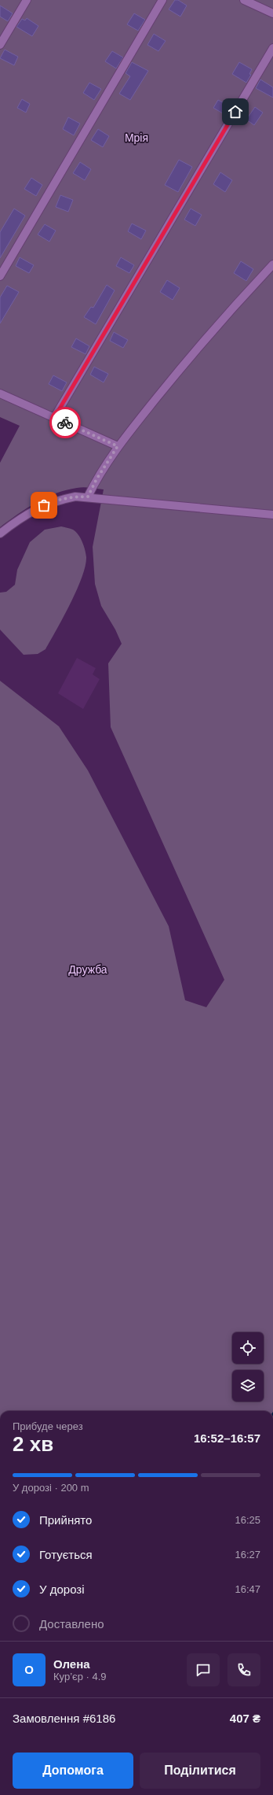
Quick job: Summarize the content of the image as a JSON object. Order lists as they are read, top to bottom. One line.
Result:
{"parks":["Мрія","Дружба"],"page":{"heading":["2 хв","Прибуде через","16:52–16:57"],"panel":["Олена","Кур’єр · 4.9","Замовлення #6186","407 ₴"],"bar":"У дорозі · 200 m","list":[["Прийнято","16:25"],["Готується","16:27"],["У дорозі","16:47"],"Доставлено"],"round":"О","buttons":["Допомога","Поділитися"]}}
